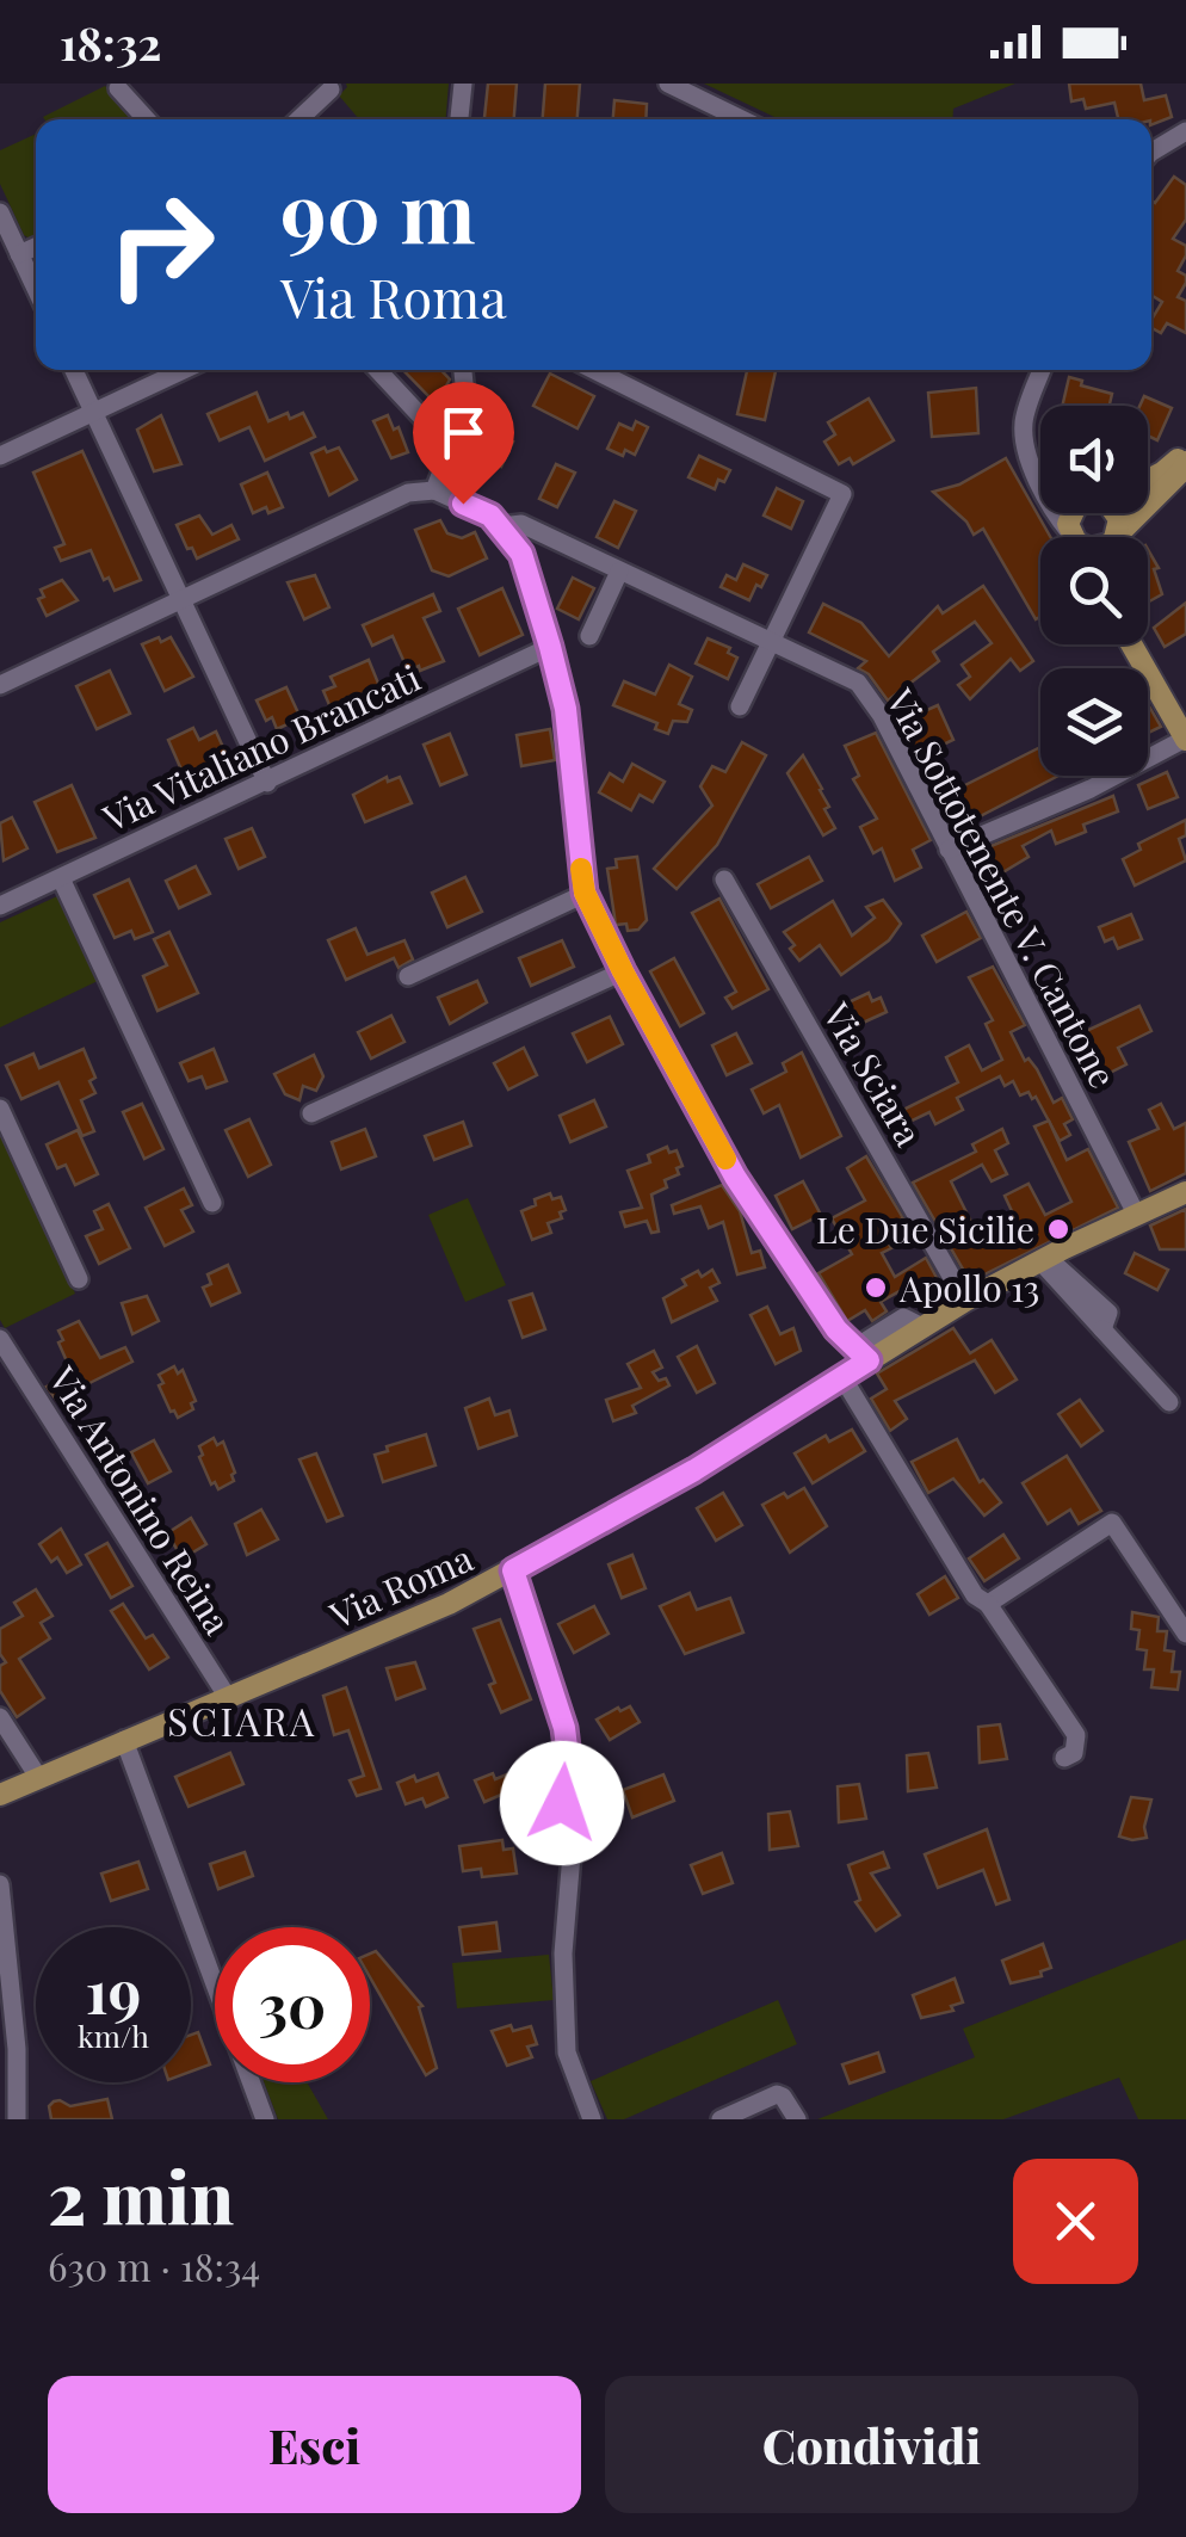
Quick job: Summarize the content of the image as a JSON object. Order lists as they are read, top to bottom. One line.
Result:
{"streets":{"main road":["Via Roma"],"street":["Via Vitaliano Brancati","Via Sottotenente V. Cantone","Via Sciara","Via Antonino Reina"]},"crossings":[["Via Sottotenente V. Cantone","Via Roma"],["Via Sciara","Via Roma"],["Via Antonino Reina","Via Roma"]],"districts":["SCIARA"],"places":["Le Due Sicilie","Apollo 13"],"page":{"status":"18:32","turn":["90 m","Via Roma"],"speed":"19 km/h","limit":"30","heading":["2 min","630 m · 18:34"],"buttons":["Esci","Condividi"]}}
